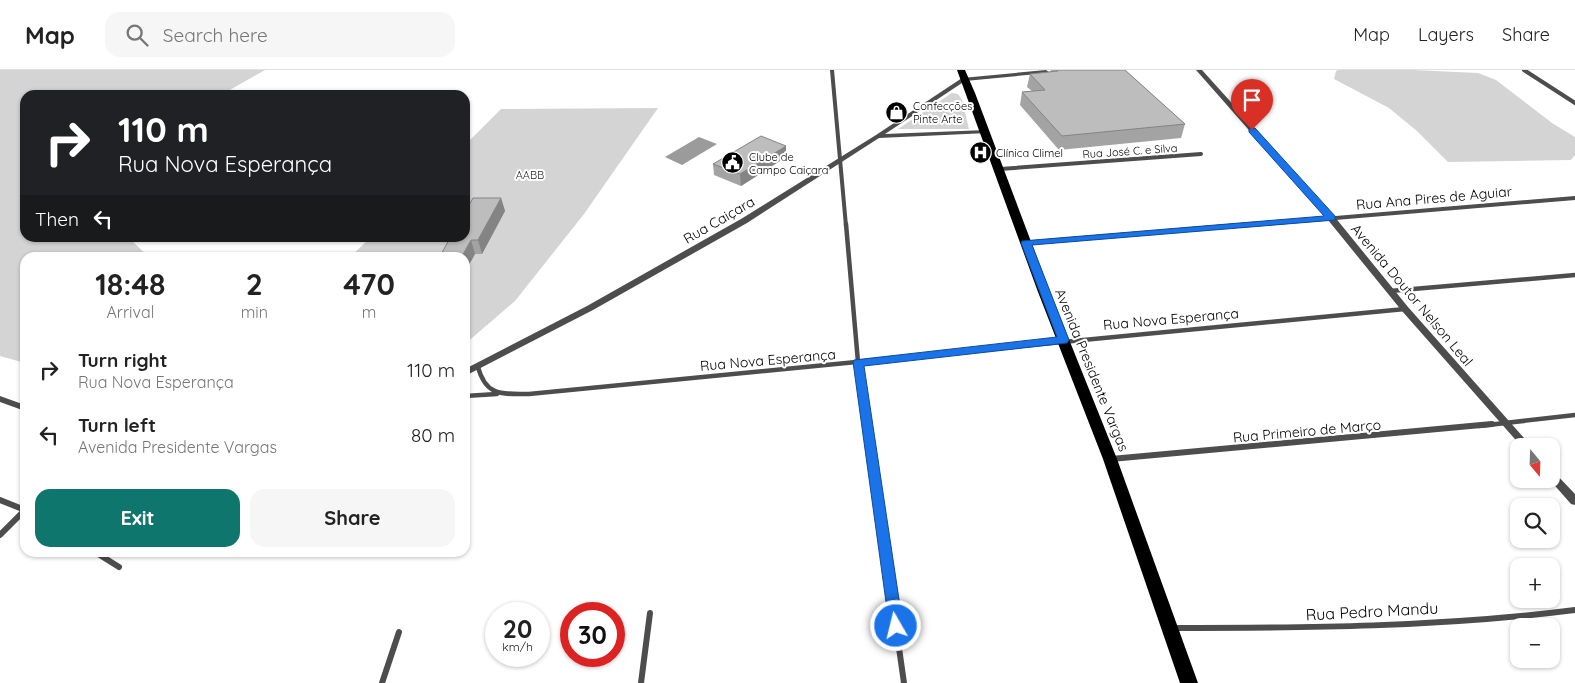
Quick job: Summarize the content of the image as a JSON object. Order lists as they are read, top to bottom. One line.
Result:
{"streets":{"main road":["Avenida Presidente Vargas"],"street":["Rua José C. e Silva","Rua Ana Pires de Aguiar","Rua Caiçara","Avenida Doutor Nelson Leal","Rua Nova Esperança","Rua Primeiro de Março","Rua Pedro Mandu"]},"crossings":[["Rua José C. e Silva","Avenida Presidente Vargas"],["Rua Ana Pires de Aguiar","Avenida Doutor Nelson Leal"],["Rua Ana Pires de Aguiar","Avenida Presidente Vargas"],["Rua Caiçara","Rua Nova Esperança"],["Rua Caiçara","Avenida Presidente Vargas"],["Avenida Doutor Nelson Leal","Rua Nova Esperança"],["Avenida Doutor Nelson Leal","Rua Primeiro de Março"],["Rua Nova Esperança","Avenida Presidente Vargas"],["Avenida Presidente Vargas","Rua Primeiro de Março"],["Avenida Presidente Vargas","Rua Pedro Mandu"]],"parks":["AABB"],"places":{"shop":["Confecções Pinte Arte"],"hospital":["Clínica Climel"],"public building":["Clube de Campo Caiçara"]},"north":"bottom","page":{"header":"Map","search":"Search here","nav":["Map","Layers","Share"],"turn":["110 m","Rua Nova Esperança"],"then":"Then","eta":["18:48","Arrival","2","min","470","m"],"list":[{"name":"Turn right","note":"Rua Nova Esperança","value":"110 m"},{"name":"Turn left","note":"Avenida Presidente Vargas","value":"80 m"}],"map_buttons":["+","−"],"buttons":["Exit","Share"],"speed":"20 km/h","limit":"30"}}
